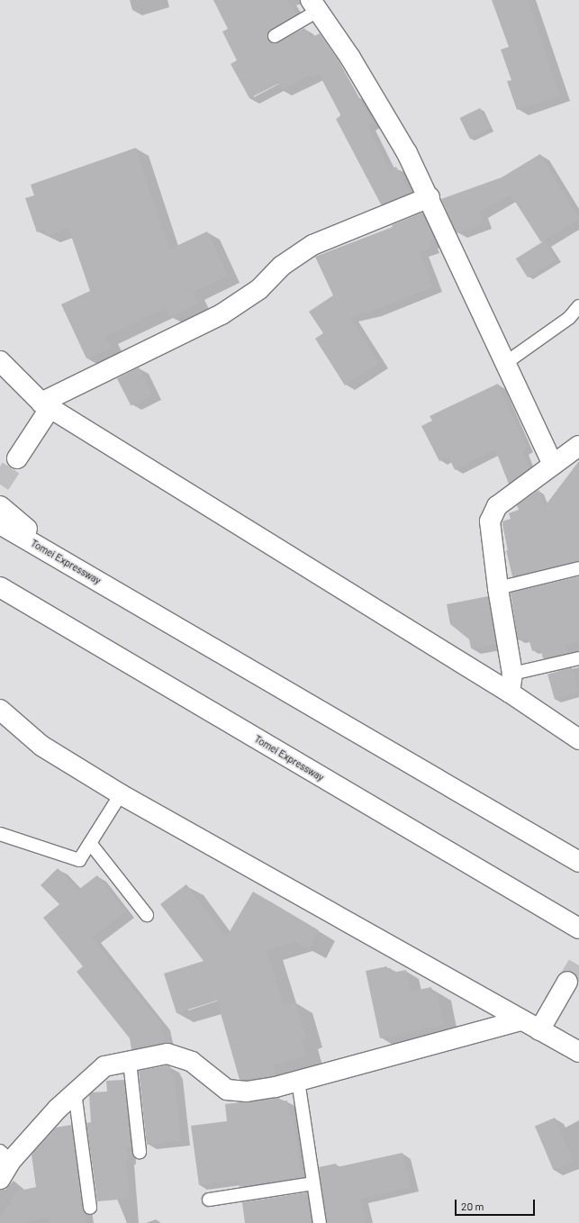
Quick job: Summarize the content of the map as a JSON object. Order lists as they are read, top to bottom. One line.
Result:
{"streets":{"main road":["Tomei Expressway"]},"scale_bar":"20 m"}
